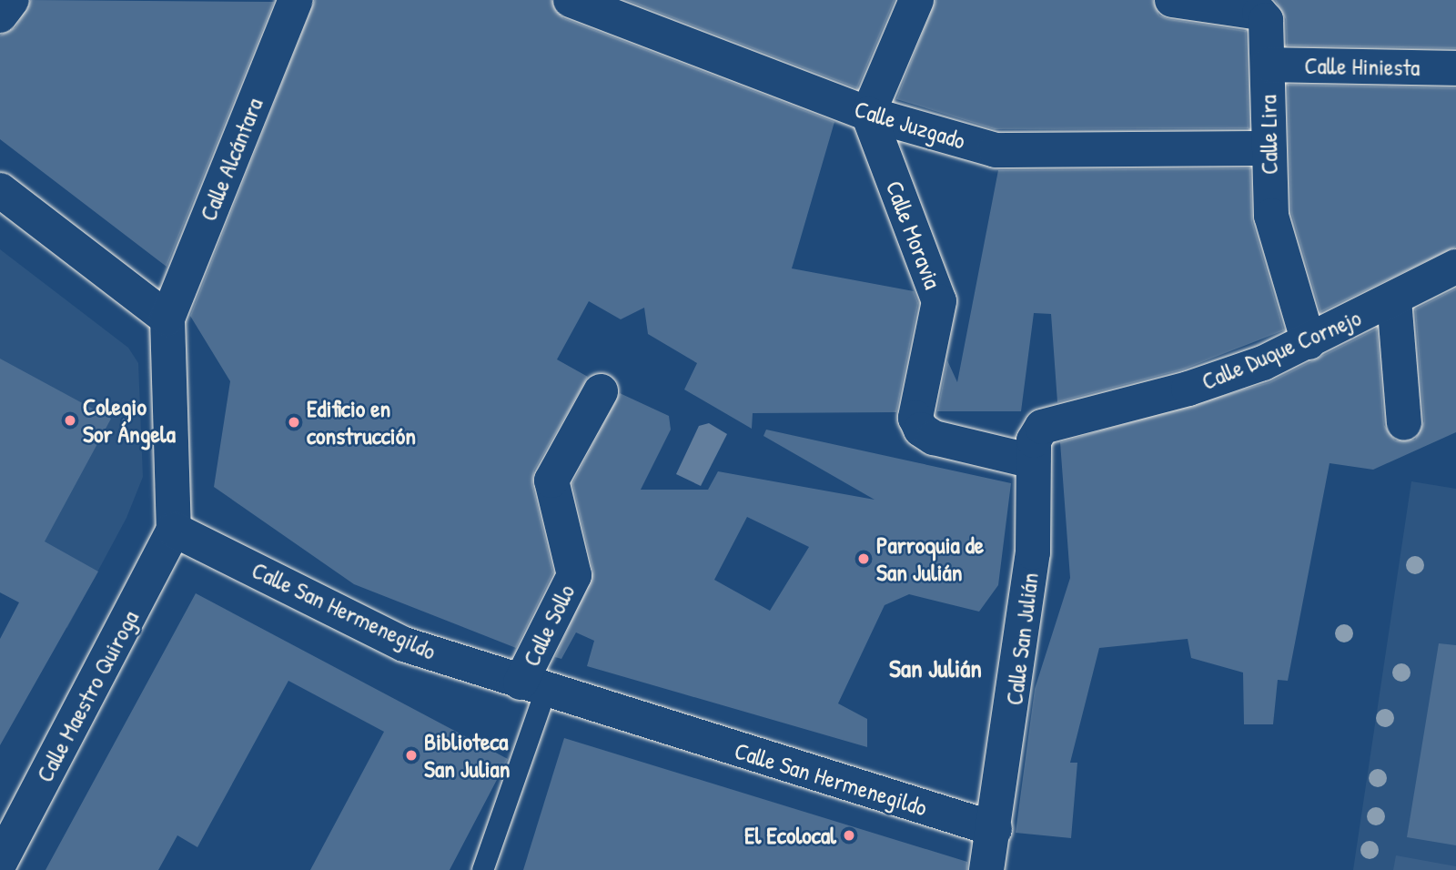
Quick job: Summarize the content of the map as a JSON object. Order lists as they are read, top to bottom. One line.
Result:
{"streets":{"street":["Calle Hiniesta","Calle Juzgado","Calle Lira","Calle Alcántara","Calle Moravia","Calle Duque Cornejo","Calle San Hermenegildo","Calle Sollo","Calle San Julián","Calle Maestro Quiroga"]},"crossings":[["Calle Hiniesta","Calle Lira"],["Calle Juzgado","Calle Lira"],["Calle Juzgado","Calle Moravia"],["Calle Lira","Calle Duque Cornejo"],["Calle Moravia","Calle San Julián"],["Calle Duque Cornejo","Calle San Julián"],["Calle San Hermenegildo","Calle Sollo"],["Calle San Hermenegildo","Calle San Julián"],["Calle San Hermenegildo","Calle Maestro Quiroga"]],"districts":["San Julián"],"places":["Colegio Sor Ángela","Edificio en construcción","Parroquia de San Julián","Biblioteca San Julian","El Ecolocal"]}
